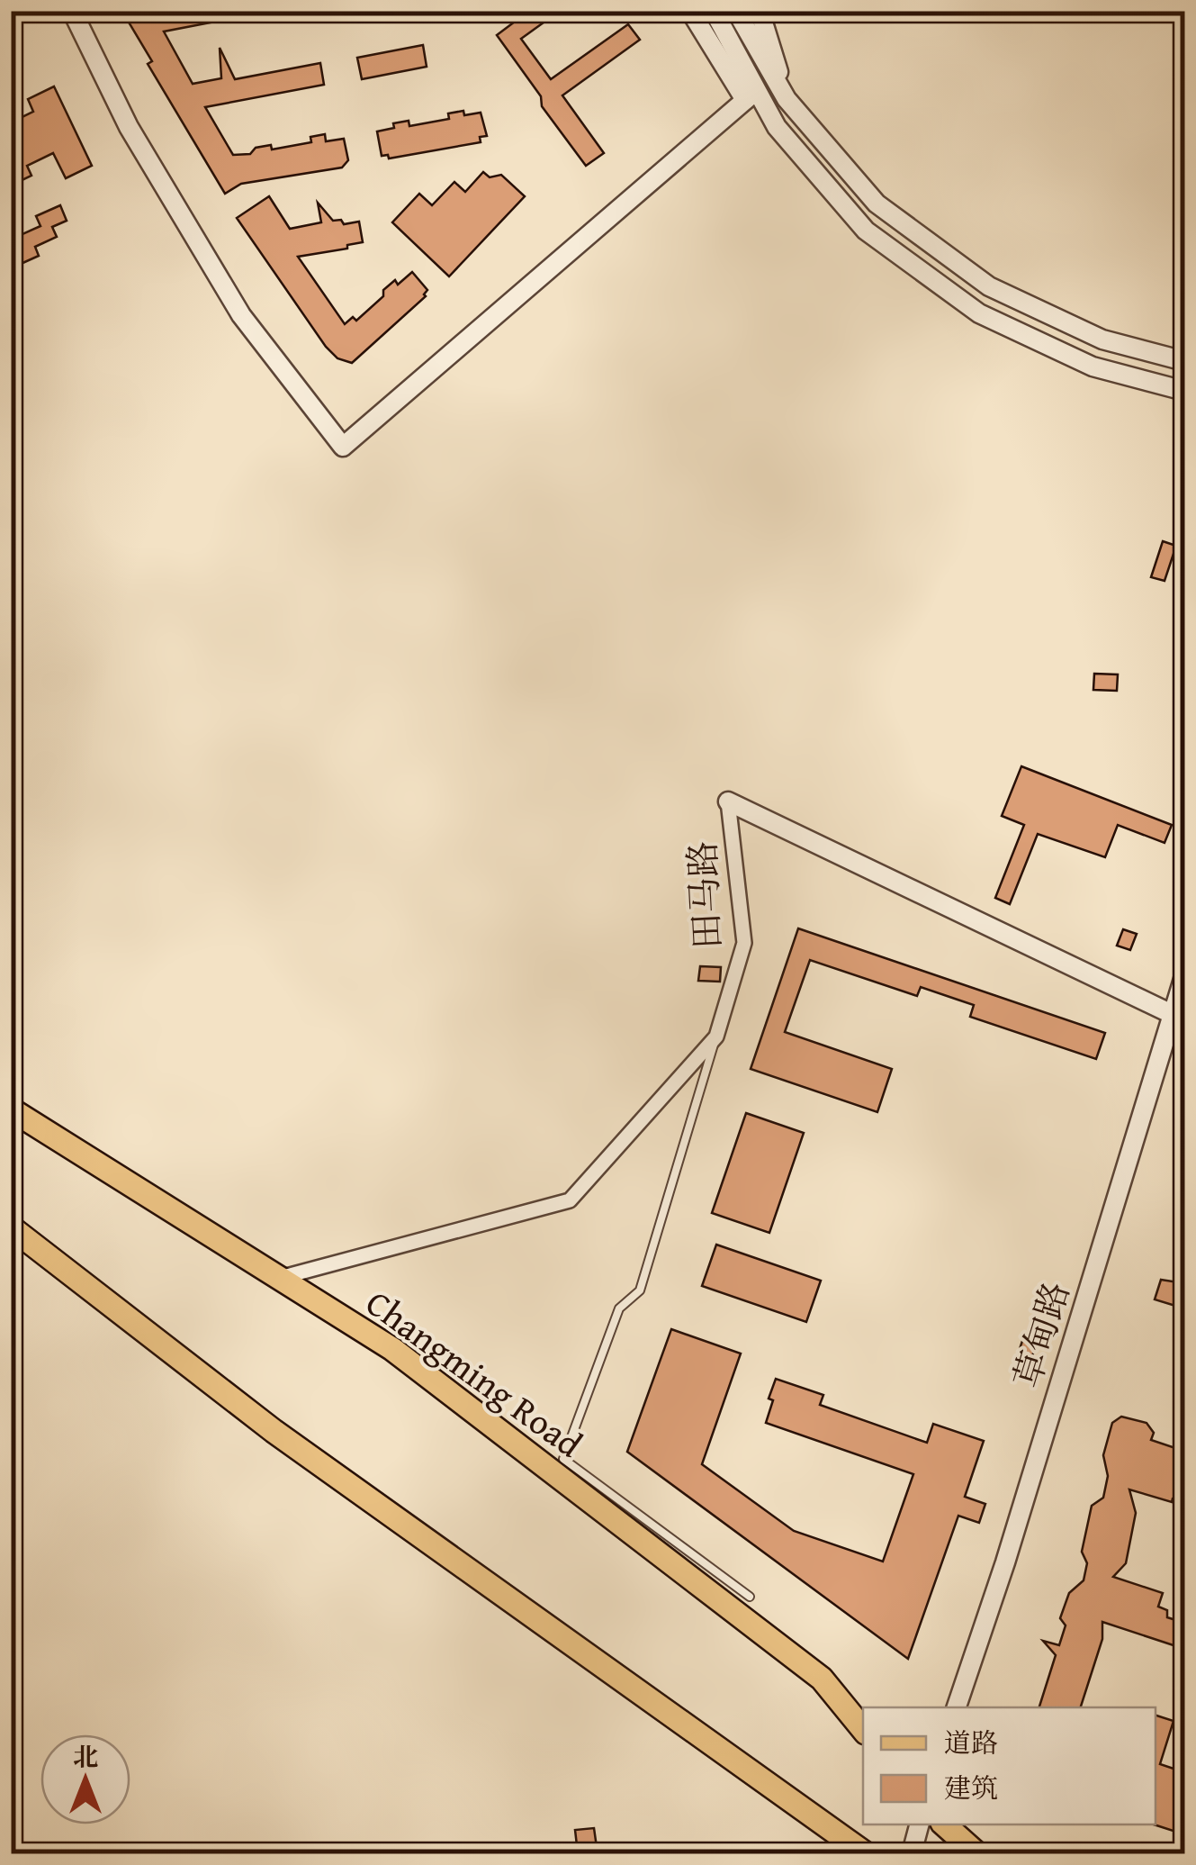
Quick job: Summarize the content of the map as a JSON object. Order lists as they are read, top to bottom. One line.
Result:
{"streets":{"main road":["Changming Road"],"street":["田马路","草甸路"]},"legend":["道路","建筑"],"north":"top"}
